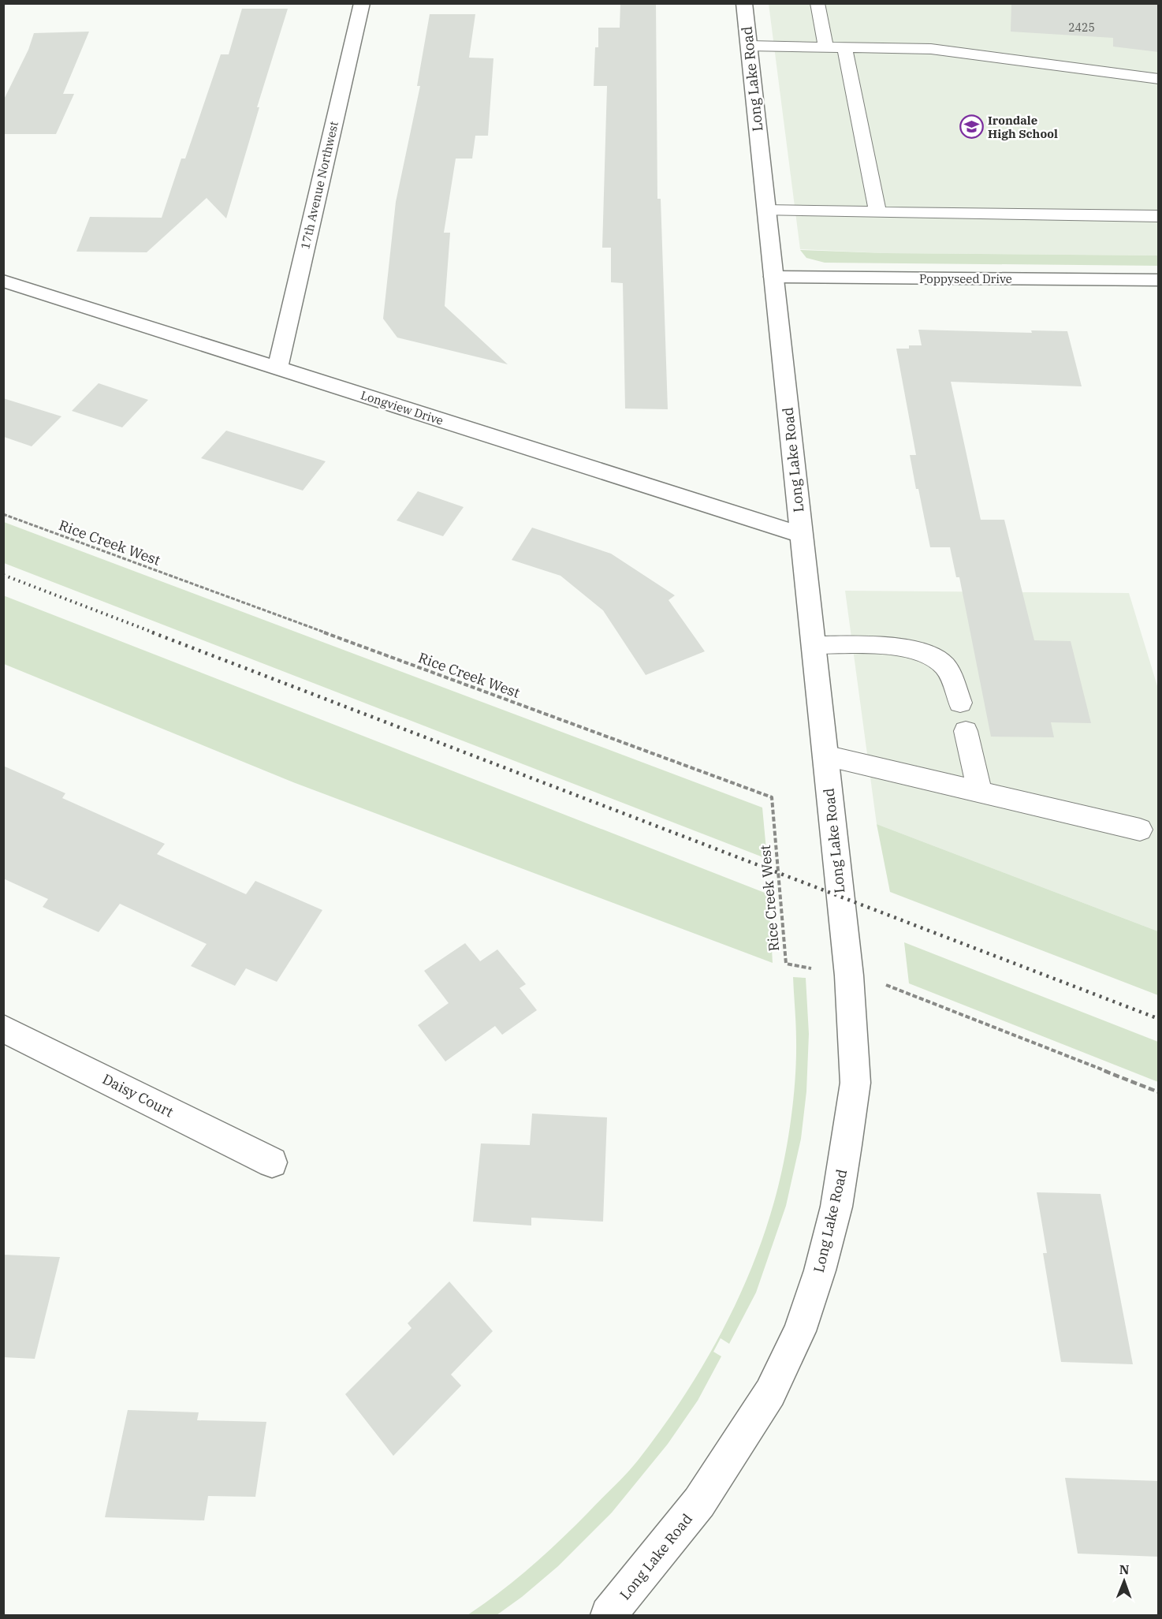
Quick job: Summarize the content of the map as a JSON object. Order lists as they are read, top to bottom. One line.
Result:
{"streets":{"street":["Long Lake Road","17th Avenue Northwest","Poppyseed Drive","Longview Drive","Daisy Court"],"path":["Rice Creek West"]},"crossings":[["Long Lake Road","Poppyseed Drive"],["Long Lake Road","Longview Drive"],["17th Avenue Northwest","Longview Drive"]],"places":{"school or university":["Irondale High School"]},"house_numbers":["2425"],"north":"top"}
